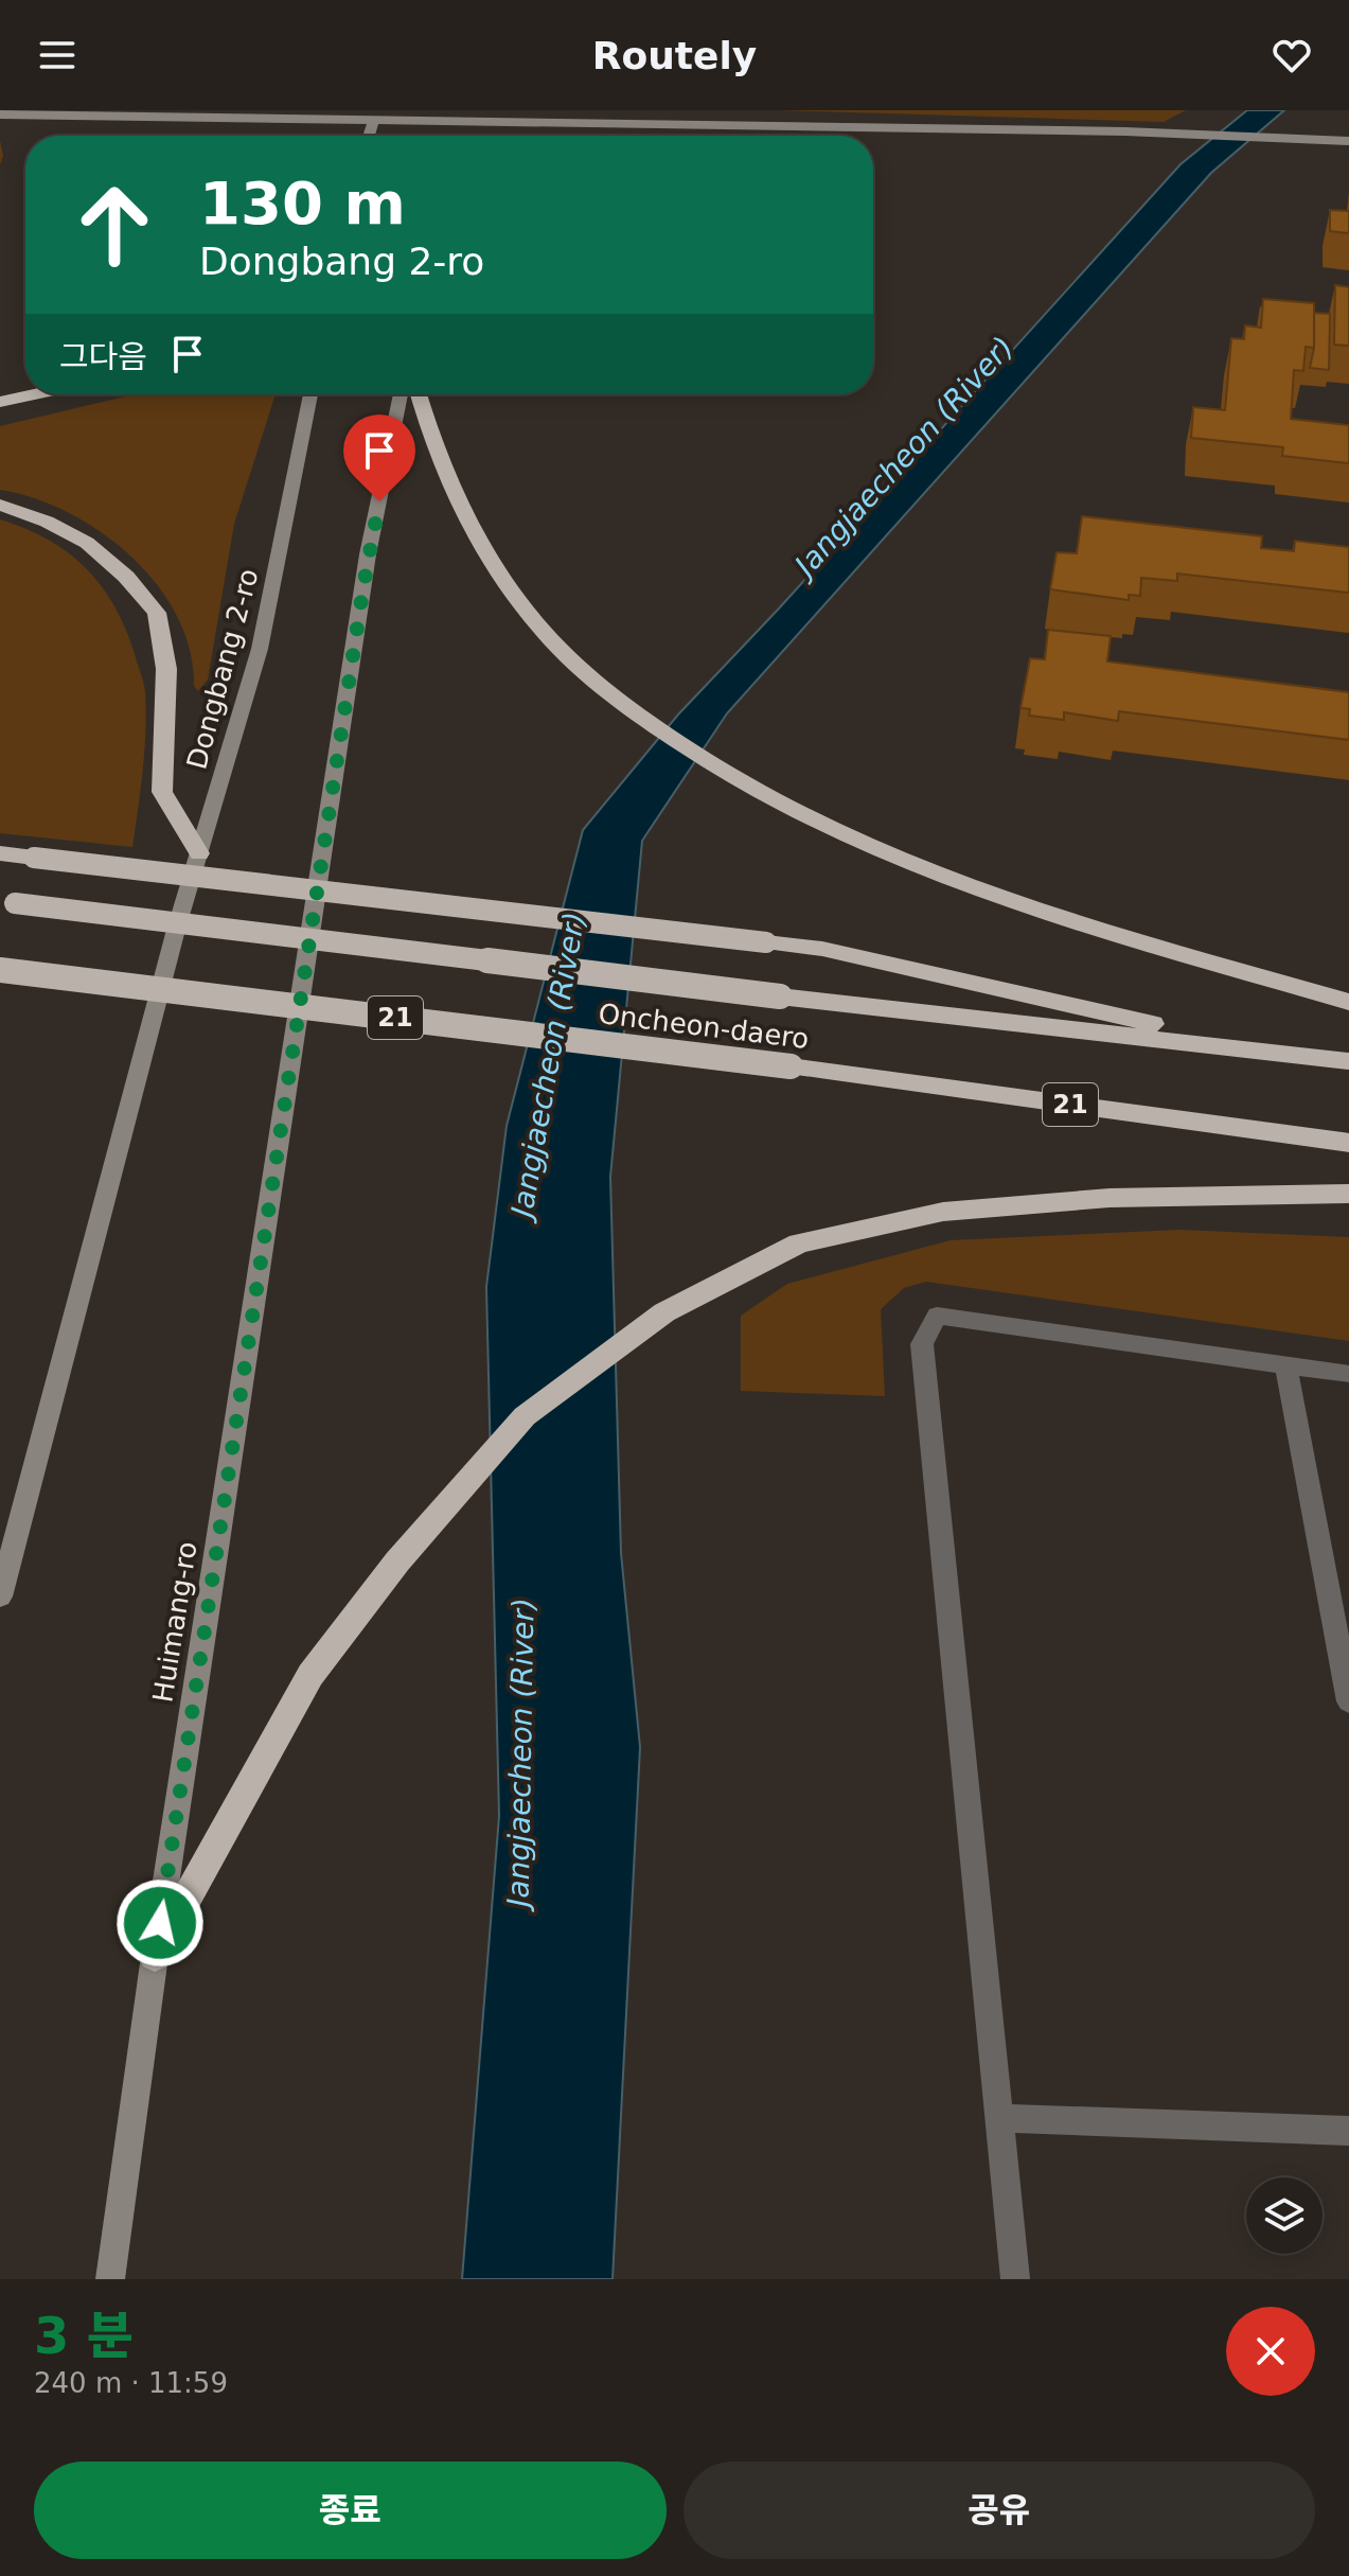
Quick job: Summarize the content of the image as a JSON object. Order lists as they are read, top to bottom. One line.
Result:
{"streets":{"highway":["21","Oncheon-daero"],"main road":["Dongbang 2-ro","Huimang-ro"]},"water":["Jangjaecheon (River)"],"page":{"header":"Routely","turn":["130 m","Dongbang 2-ro"],"then":"그다음","heading":["3 분","240 m · 11:59"],"buttons":["종료","공유"]}}
